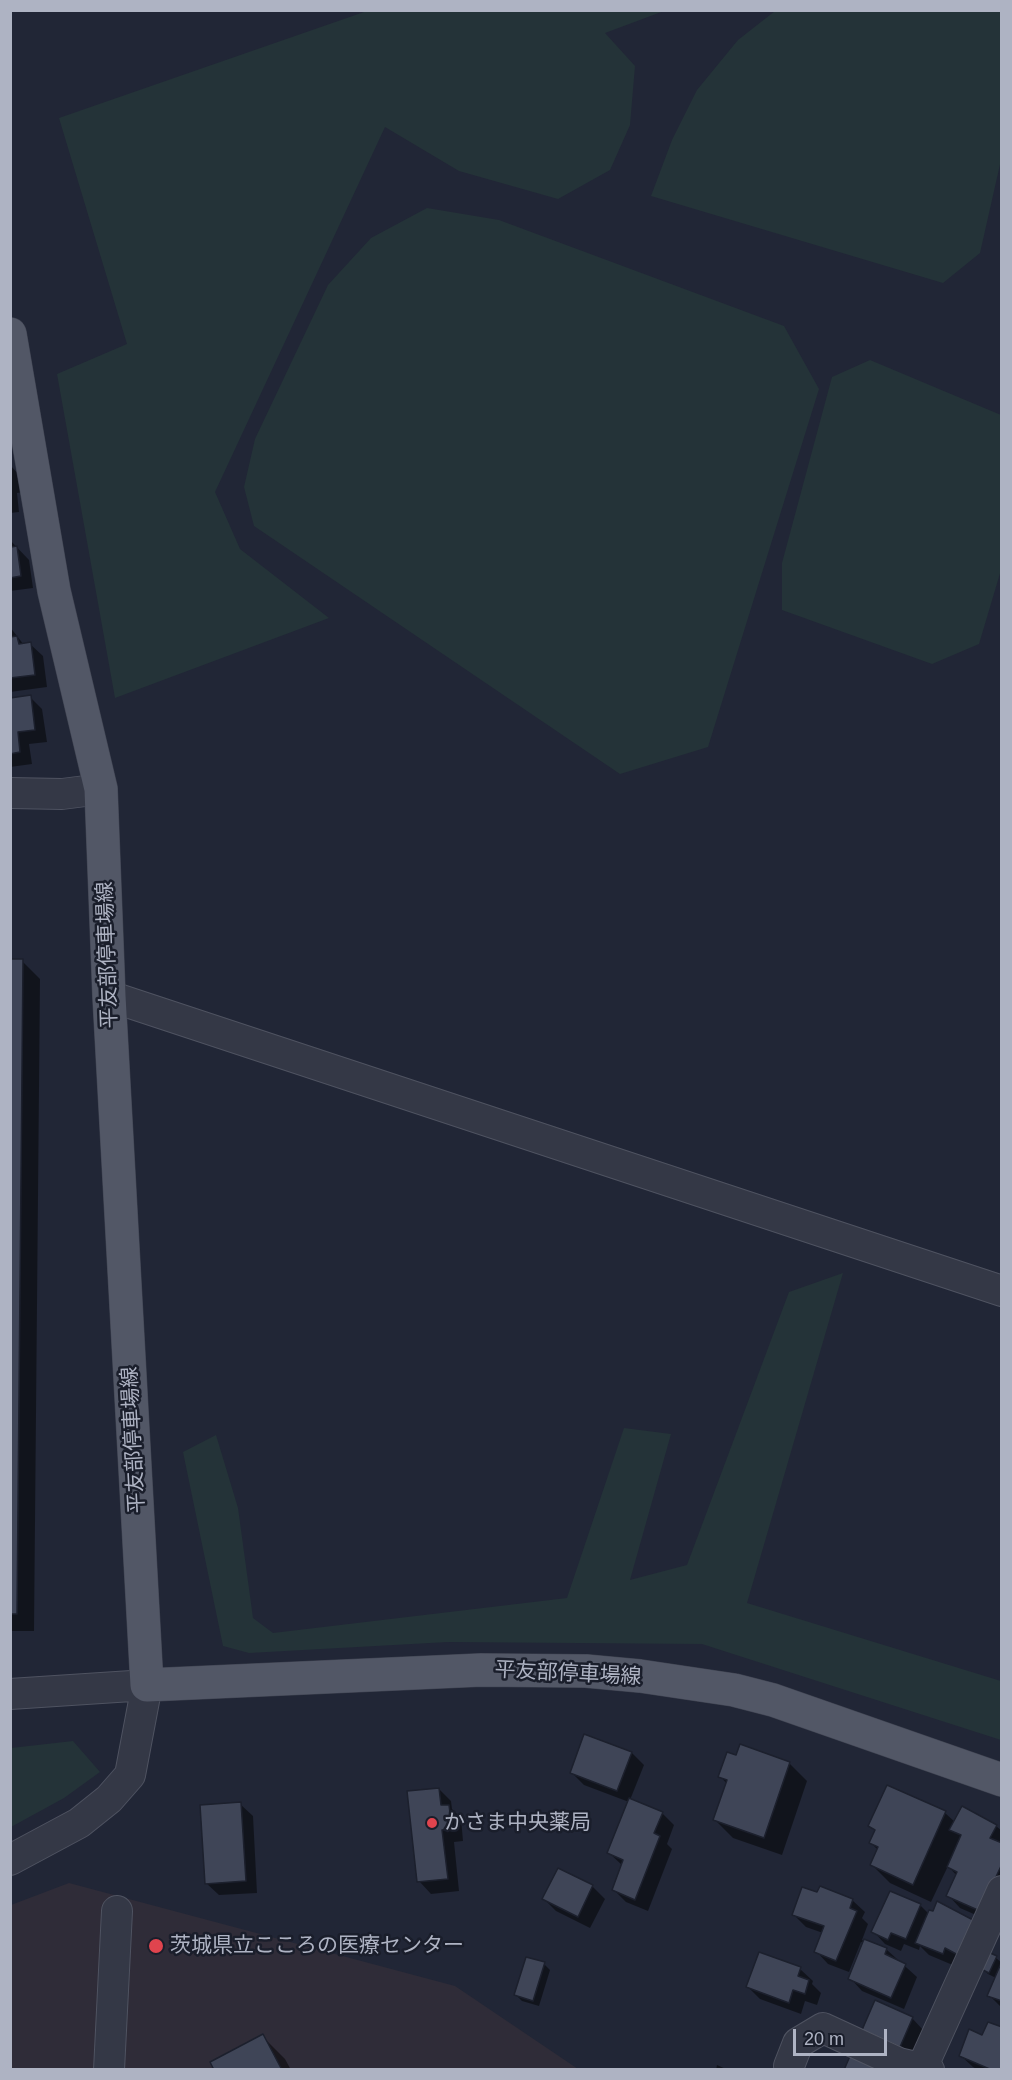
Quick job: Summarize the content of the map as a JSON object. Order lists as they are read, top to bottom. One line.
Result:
{"streets":{"main road":["平友部停車場線"]},"places":["かさま中央薬局","茨城県立こころの医療センター"],"scale_bar":"20 m"}
